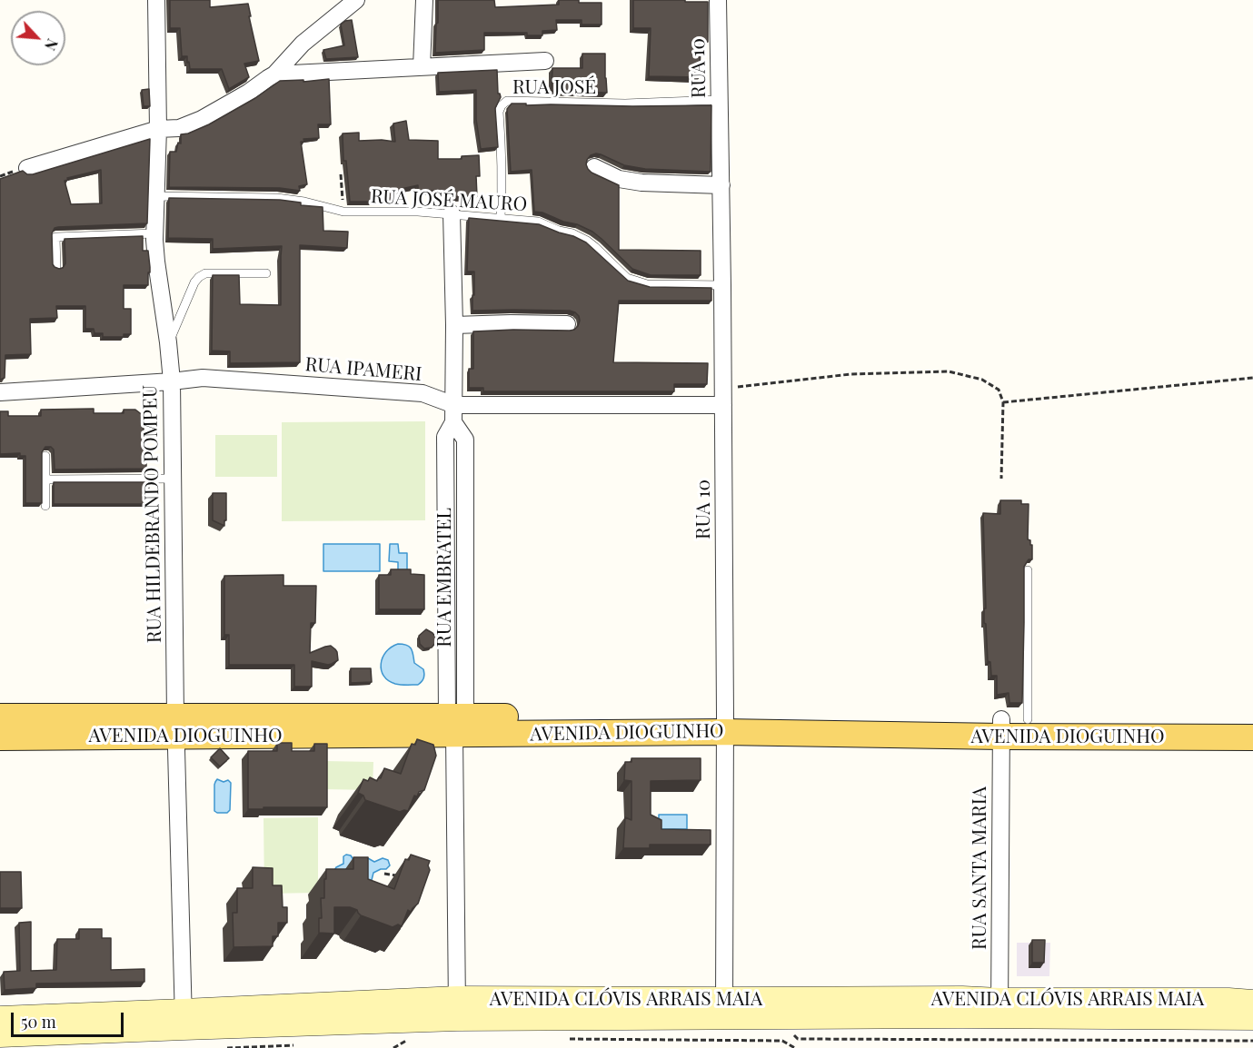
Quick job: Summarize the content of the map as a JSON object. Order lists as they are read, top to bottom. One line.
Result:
{"streets":{"main road":["AVENIDA DIOGUINHO","AVENIDA CLÓVIS ARRAIS MAIA"],"street":["RUA 10","RUA IPAMERI","RUA HILDEBRANDO POMPEU","RUA EMBRATEL","RUA SANTA MARIA"],"lane":["RUA JOSÉ","RUA JOSÉ MAURO"]},"crossings":[["RUA 10","RUA JOSÉ"],["RUA 10","RUA JOSÉ MAURO"],["RUA 10","RUA IPAMERI"],["RUA 10","AVENIDA DIOGUINHO"],["RUA 10","AVENIDA CLÓVIS ARRAIS MAIA"],["RUA JOSÉ","RUA JOSÉ MAURO"],["RUA JOSÉ MAURO","RUA HILDEBRANDO POMPEU"],["RUA JOSÉ MAURO","RUA EMBRATEL"],["RUA IPAMERI","RUA HILDEBRANDO POMPEU"],["RUA IPAMERI","RUA EMBRATEL"],["RUA HILDEBRANDO POMPEU","AVENIDA DIOGUINHO"],["RUA HILDEBRANDO POMPEU","AVENIDA CLÓVIS ARRAIS MAIA"],["RUA EMBRATEL","AVENIDA DIOGUINHO"],["RUA EMBRATEL","AVENIDA CLÓVIS ARRAIS MAIA"],["AVENIDA DIOGUINHO","RUA SANTA MARIA"],["RUA SANTA MARIA","AVENIDA CLÓVIS ARRAIS MAIA"]],"scale_bar":"50 m","north":"bottom right"}
